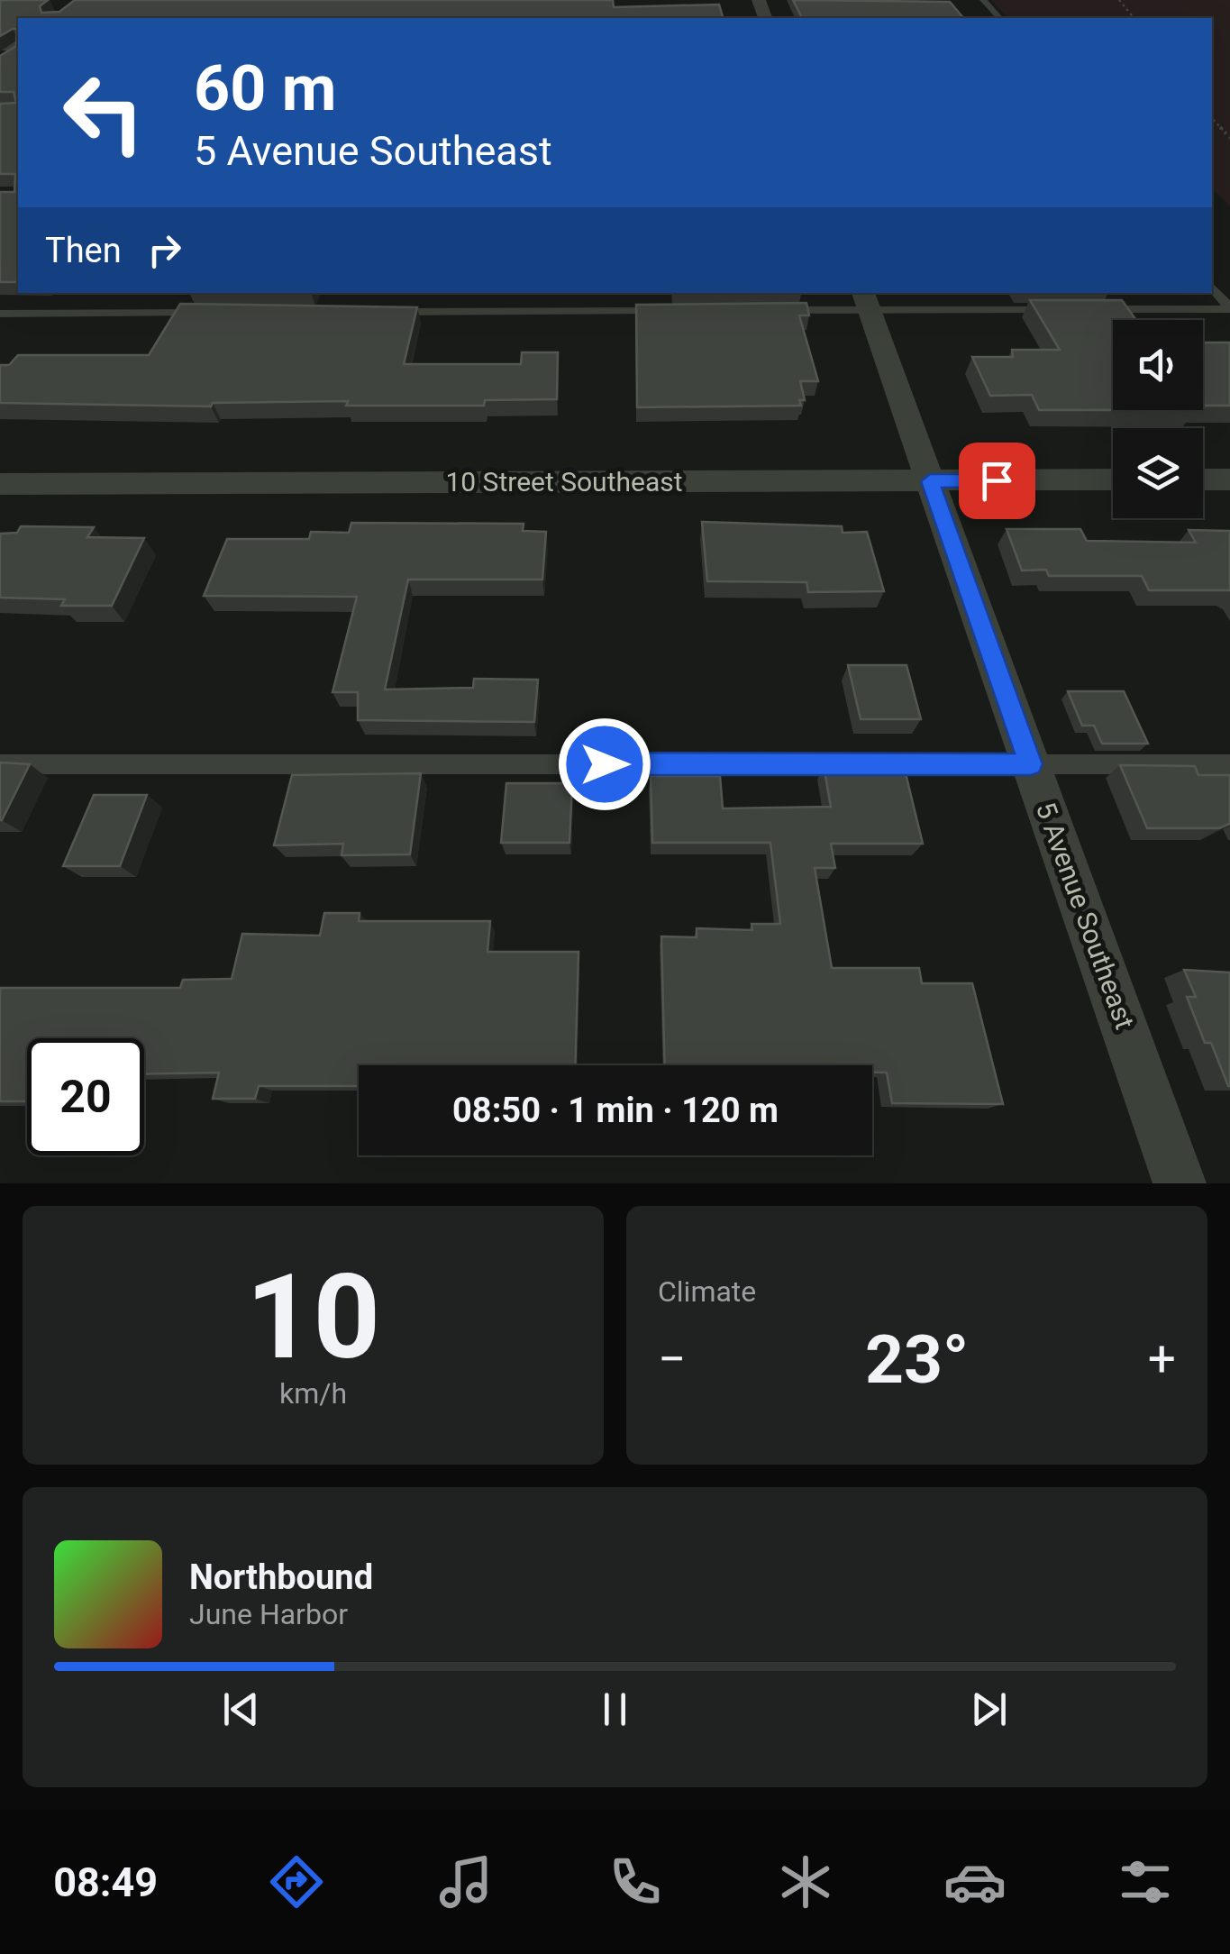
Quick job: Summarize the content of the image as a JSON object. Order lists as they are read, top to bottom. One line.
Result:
{"streets":{"street":["10 Street Southeast","5 Avenue Southeast"]},"crossings":[["10 Street Southeast","5 Avenue Southeast"]],"page":{"turn":["60 m","5 Avenue Southeast"],"then":"Then","limit":"20","trip":"08:50 · 1 min · 120 m","tile":[["10","km/h"],"Climate"],"heat":["−","23°","+"],"song":["Northbound","June Harbor"],"tabs":"08:49"}}
